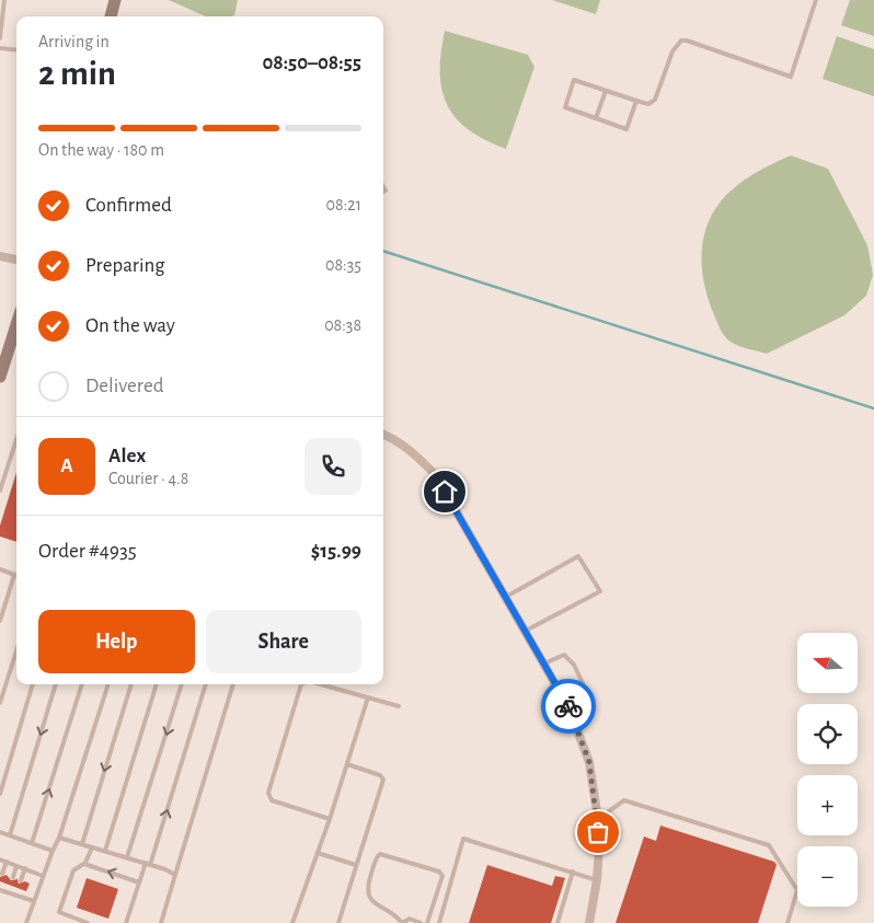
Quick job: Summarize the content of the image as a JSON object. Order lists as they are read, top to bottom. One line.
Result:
{"north":"left","page":{"heading":["2 min","Arriving in","08:50–08:55"],"panel":["Alex","Courier · 4.8","Order #4935","$15.99"],"bar":"On the way · 180 m","list":[["Confirmed","08:21"],["Preparing","08:35"],["On the way","08:38"],"Delivered"],"round":"A","buttons":["Help","Share"],"map_buttons":["+","−"]}}
